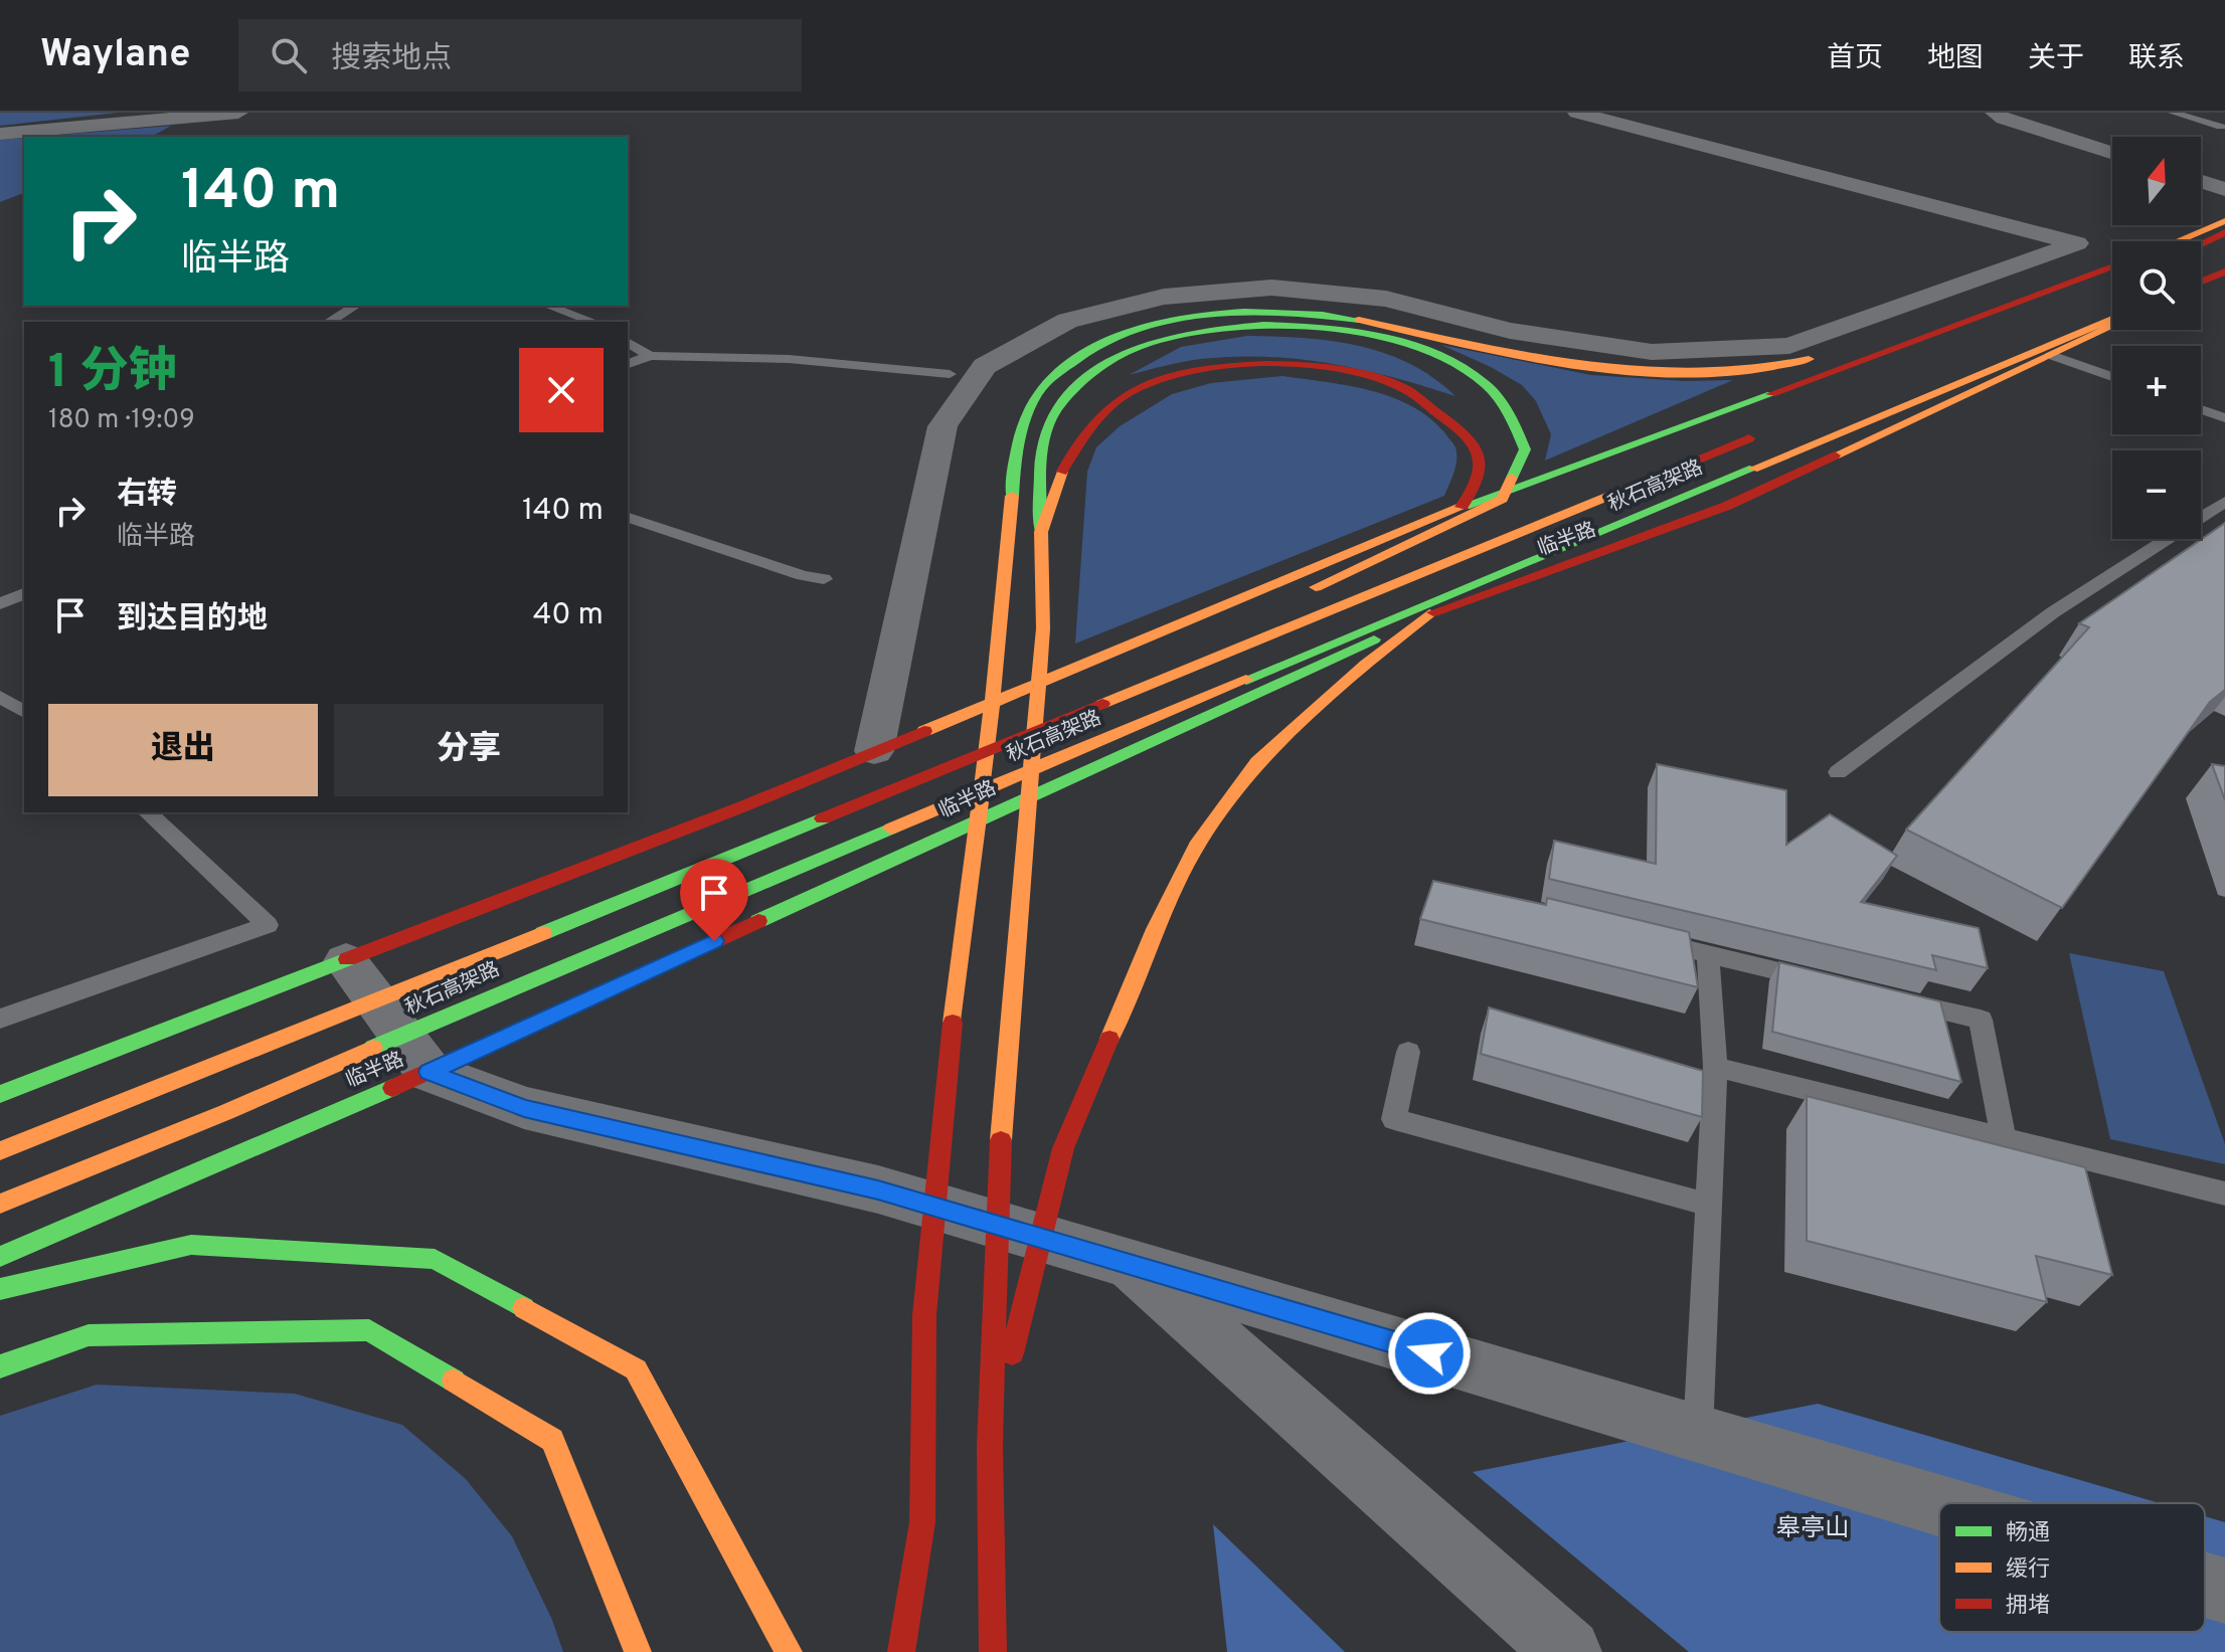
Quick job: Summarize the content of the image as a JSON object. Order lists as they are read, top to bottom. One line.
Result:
{"streets":{"main road":["秋石高架路","临半路"]},"parks":["皋亭山"],"legend":["畅通","缓行","拥堵"],"north":"top","page":{"header":"Waylane","search":"搜索地点","nav":["首页","地图","关于","联系"],"map_buttons":["+","−"],"turn":["140 m","临半路"],"heading":["1 分钟","180 m · 19:09"],"list":[{"name":"右转","note":"临半路","value":"140 m"},{"name":"到达目的地","value":"40 m"}],"buttons":["退出","分享"]}}
